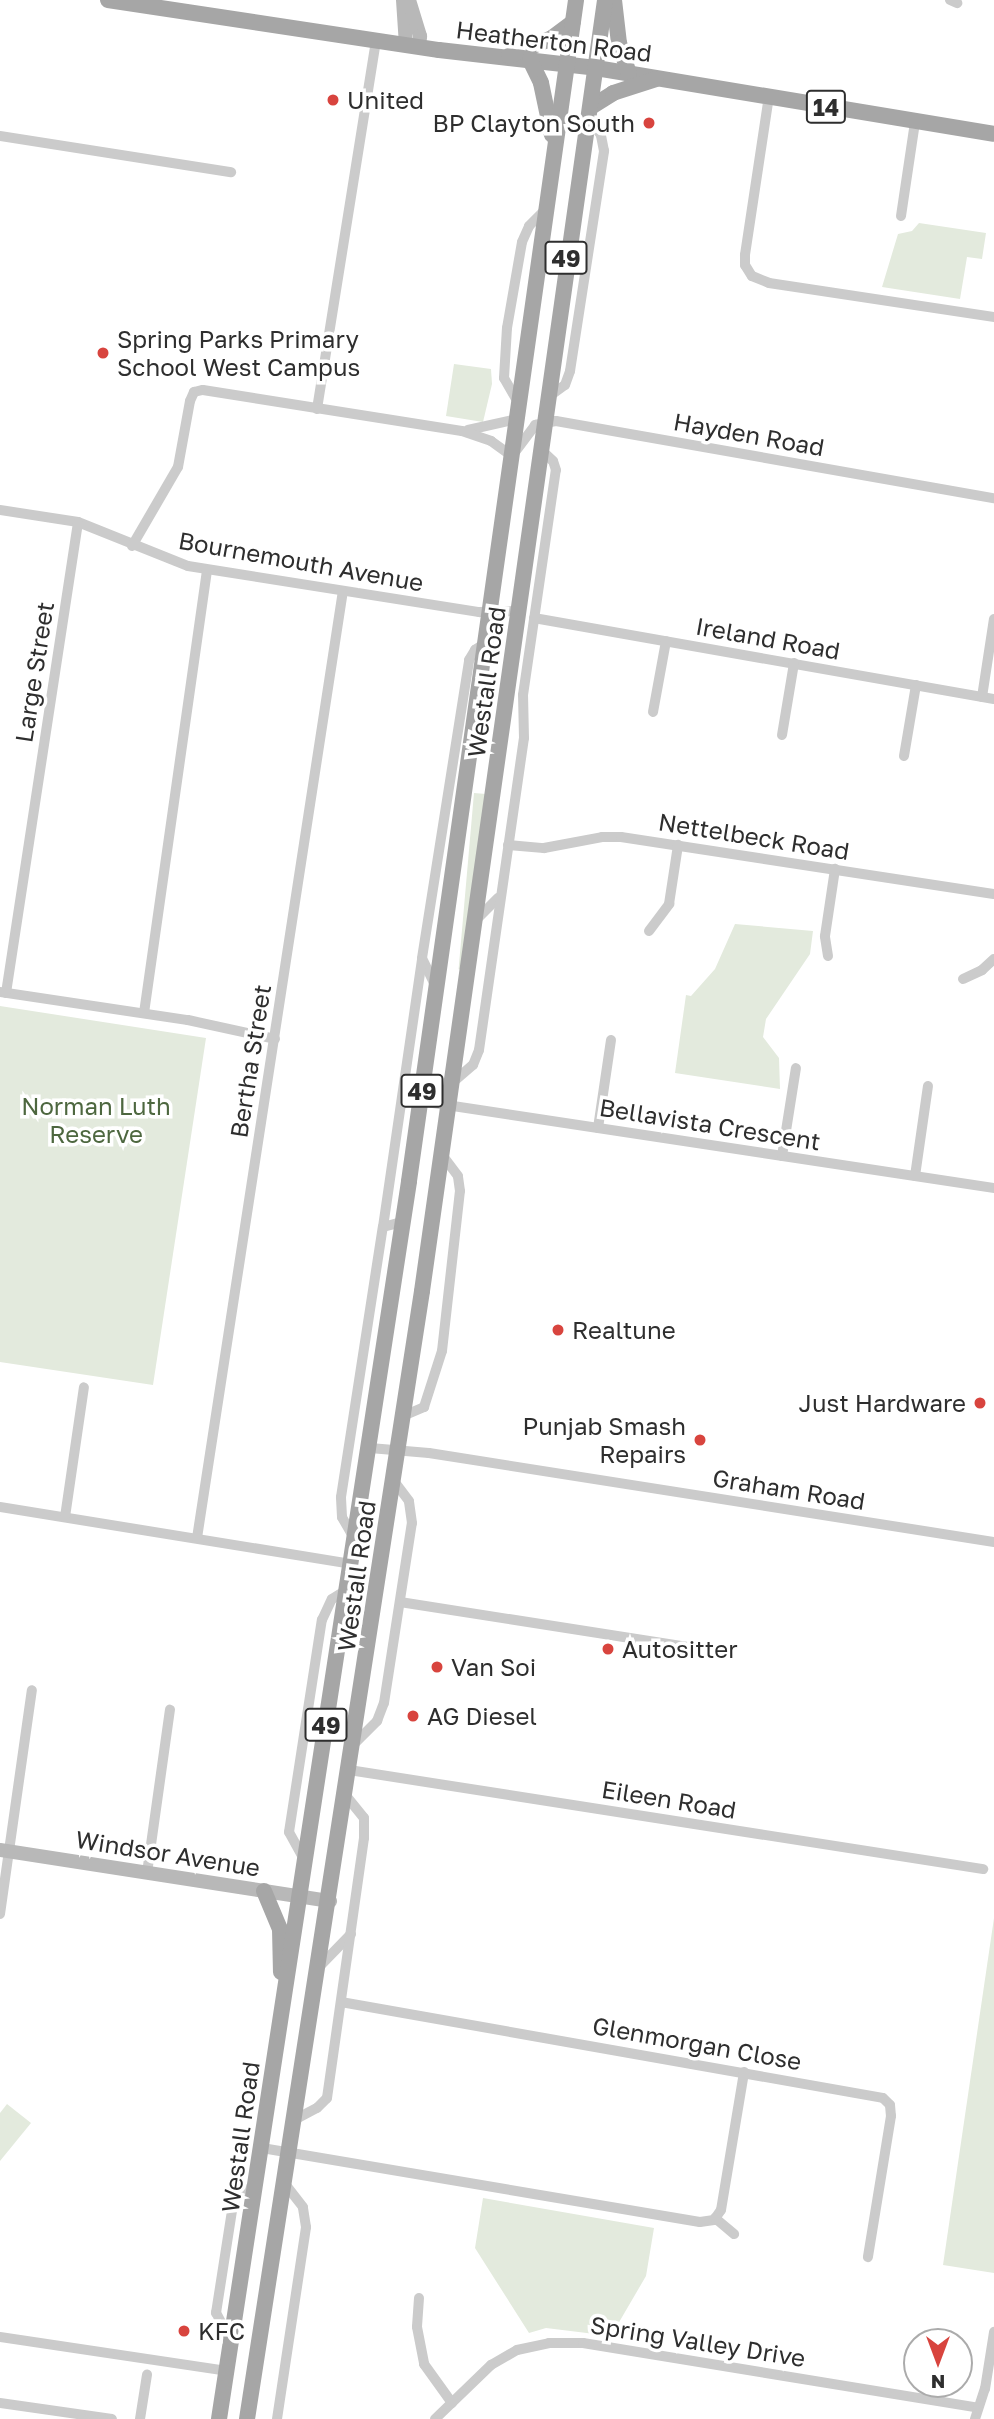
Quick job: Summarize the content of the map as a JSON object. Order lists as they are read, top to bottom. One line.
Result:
{"streets":{"main road":["Heatherton Road","14","49","Westall Road"],"street":["Hayden Road","Bournemouth Avenue","Ireland Road","Large Street","Nettelbeck Road","Bertha Street","Bellavista Crescent","Graham Road","Eileen Road","Windsor Avenue","Glenmorgan Close","Spring Valley Drive"]},"crossings":[["Heatherton Road","49"],["Heatherton Road","Westall Road"],["49","Westall Road"],["Hayden Road","Westall Road"],["Bournemouth Avenue","Ireland Road"],["Bournemouth Avenue","Large Street"],["Bournemouth Avenue","Westall Road"],["Bournemouth Avenue","Bertha Street"],["Ireland Road","Westall Road"],["Westall Road","Nettelbeck Road"],["Westall Road","Bellavista Crescent"],["Westall Road","Graham Road"],["Westall Road","Eileen Road"],["Westall Road","Windsor Avenue"]],"parks":["Norman Luth Reserve"],"places":["United","BP Clayton South","Spring Parks Primary School West Campus","Realtune","Just Hardware","Punjab Smash Repairs","Autositter","Van Soi","AG Diesel","KFC"],"north":"bottom"}
